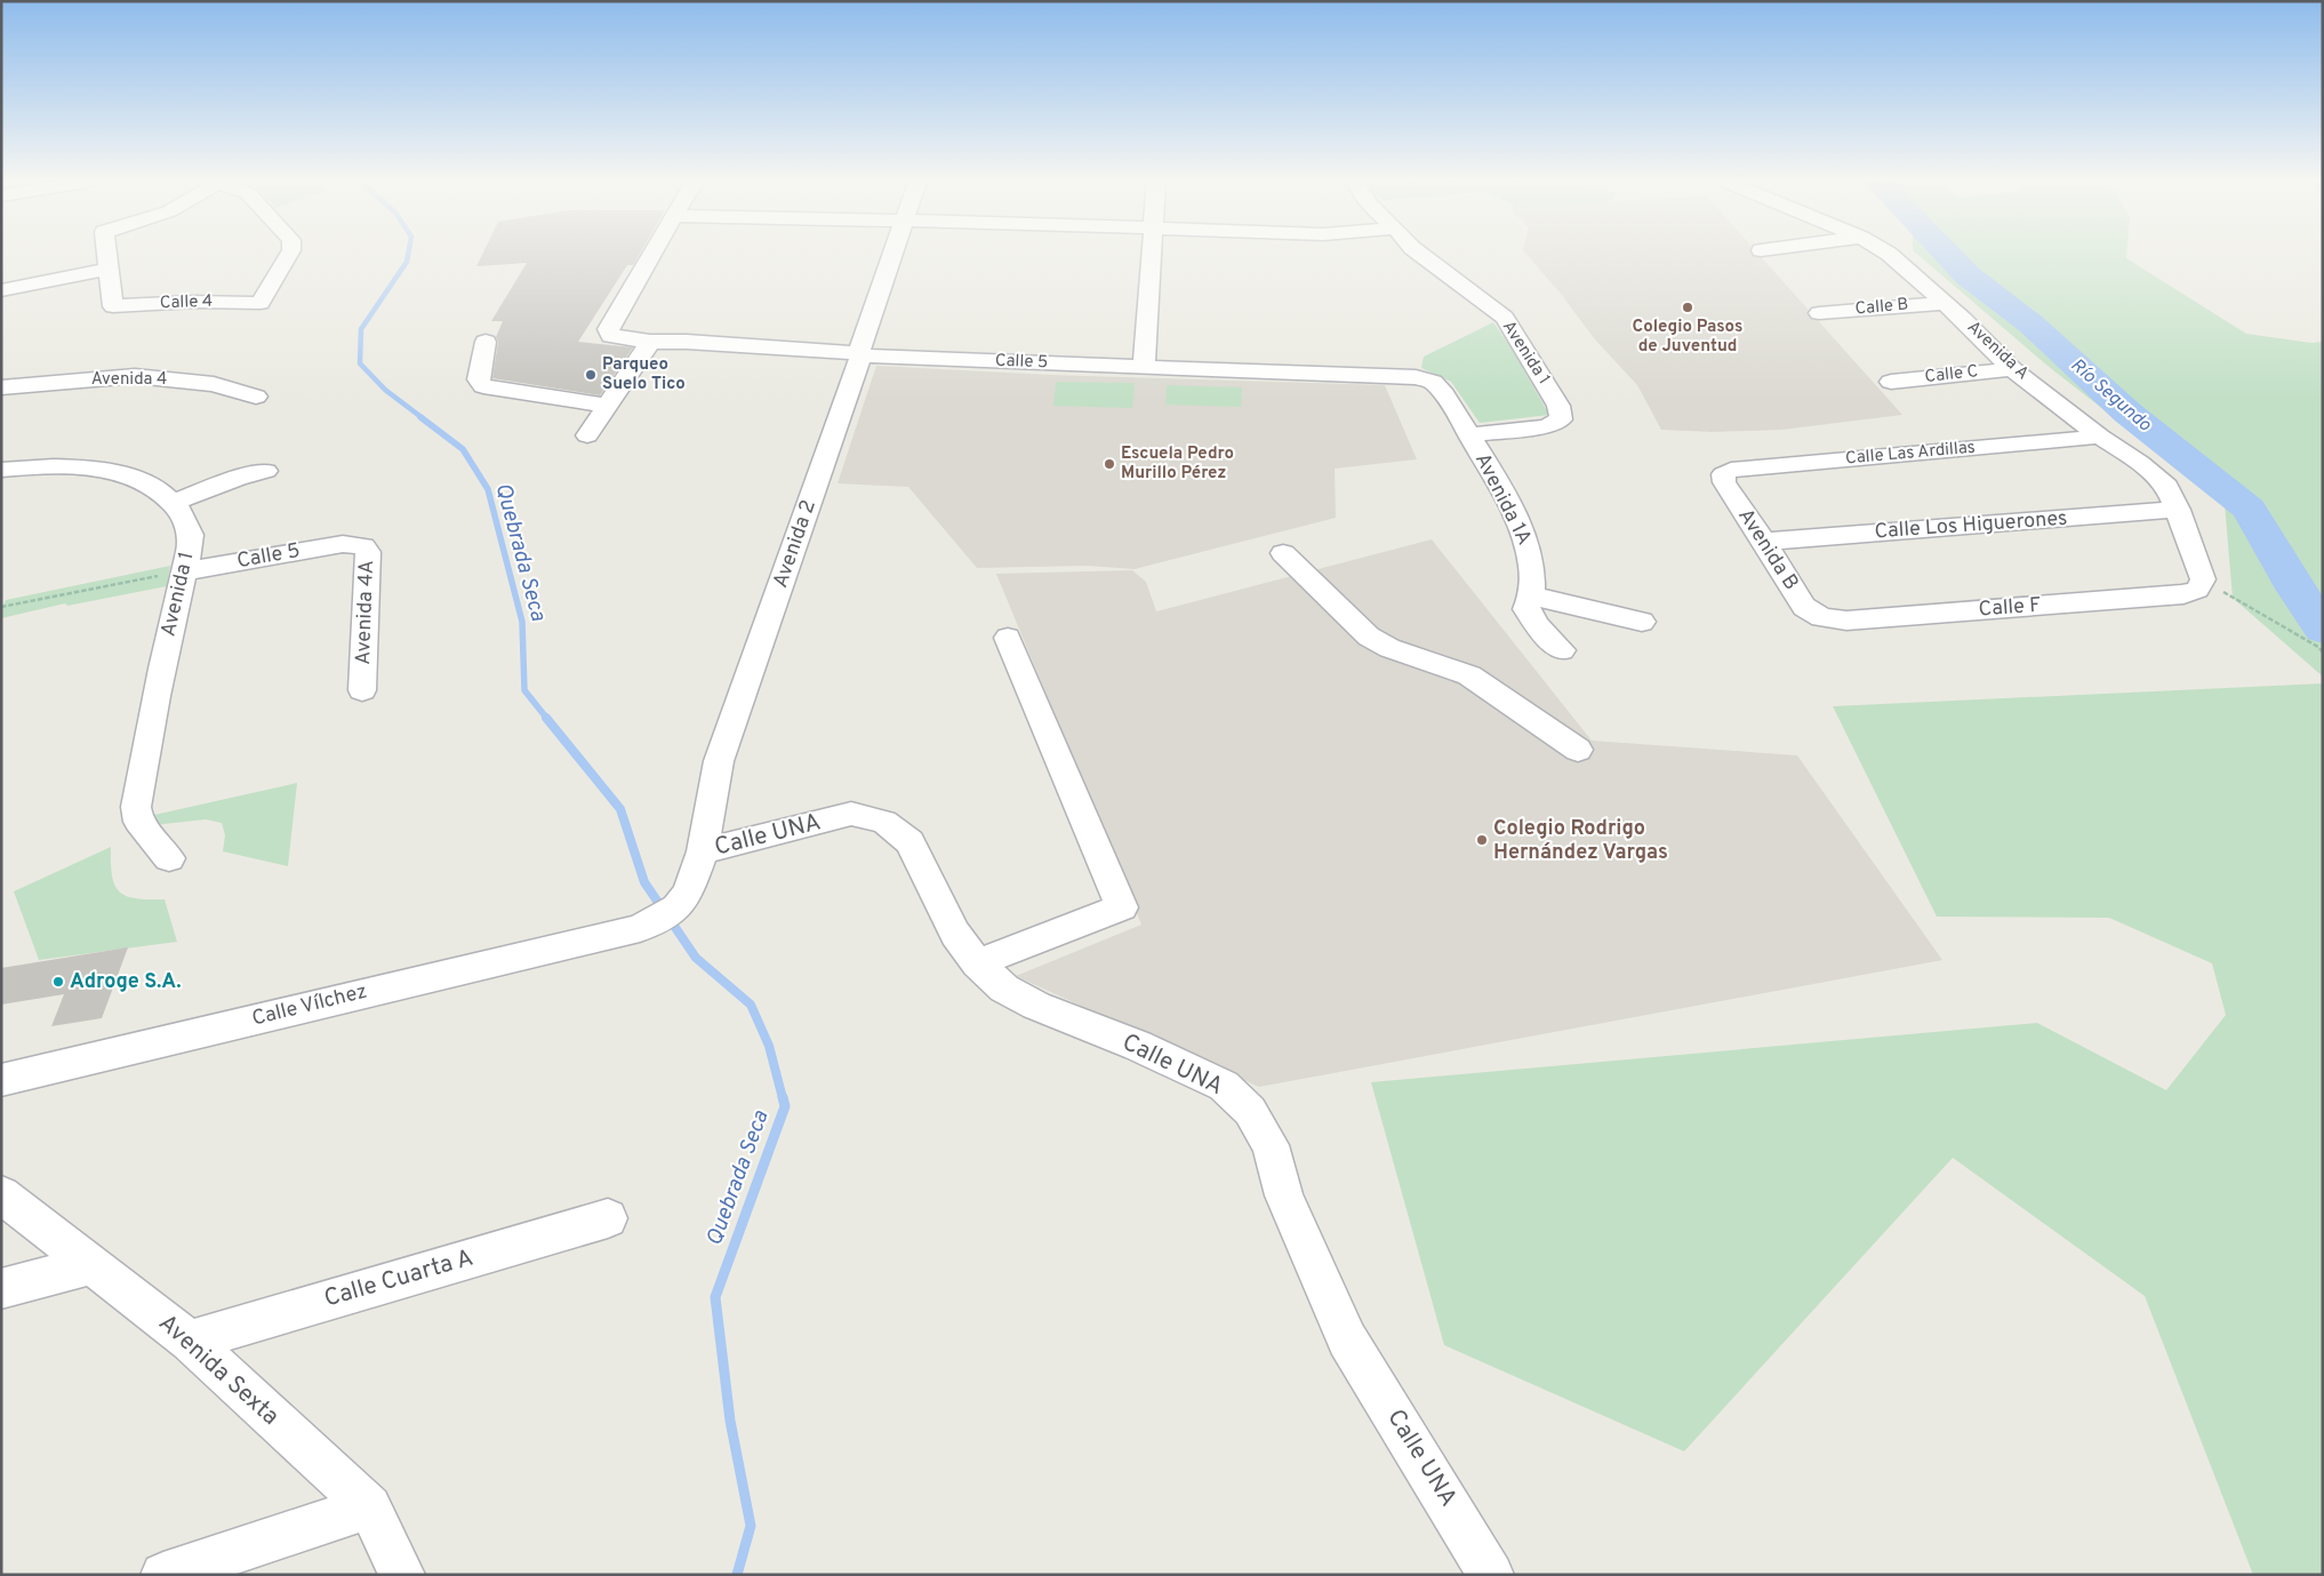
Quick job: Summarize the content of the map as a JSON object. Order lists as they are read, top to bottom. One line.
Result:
{"streets":{"street":["Calle 4","Calle B","Avenida A","Avenida 1","Calle 5","Calle C","Avenida 4","Calle Las Ardillas","Avenida 1A","Calle Los Higuerones","Avenida 2","Avenida B","Calle F","Avenida 4A","Calle UNA","Calle Vílchez","Calle Cuarta A","Avenida Sexta"]},"crossings":[["Calle B","Avenida A"],["Avenida A","Calle C"],["Avenida A","Calle Las Ardillas"],["Avenida A","Calle Los Higuerones"],["Avenida A","Calle F"],["Avenida 1","Calle 5"],["Avenida 1","Avenida 1A"],["Calle 5","Avenida 1A"],["Calle 5","Avenida 2"],["Calle 5","Avenida 4A"],["Calle Las Ardillas","Avenida B"],["Calle Los Higuerones","Avenida B"],["Avenida 2","Calle UNA"],["Avenida 2","Calle Vílchez"],["Avenida B","Calle F"],["Calle Cuarta A","Avenida Sexta"]],"water":["Río Segundo","Quebrada Seca"],"places":["Colegio Pasos de Juventud","Parqueo Suelo Tico","Escuela Pedro Murillo Pérez","Colegio Rodrigo Hernández Vargas","Adroge S.A."]}
